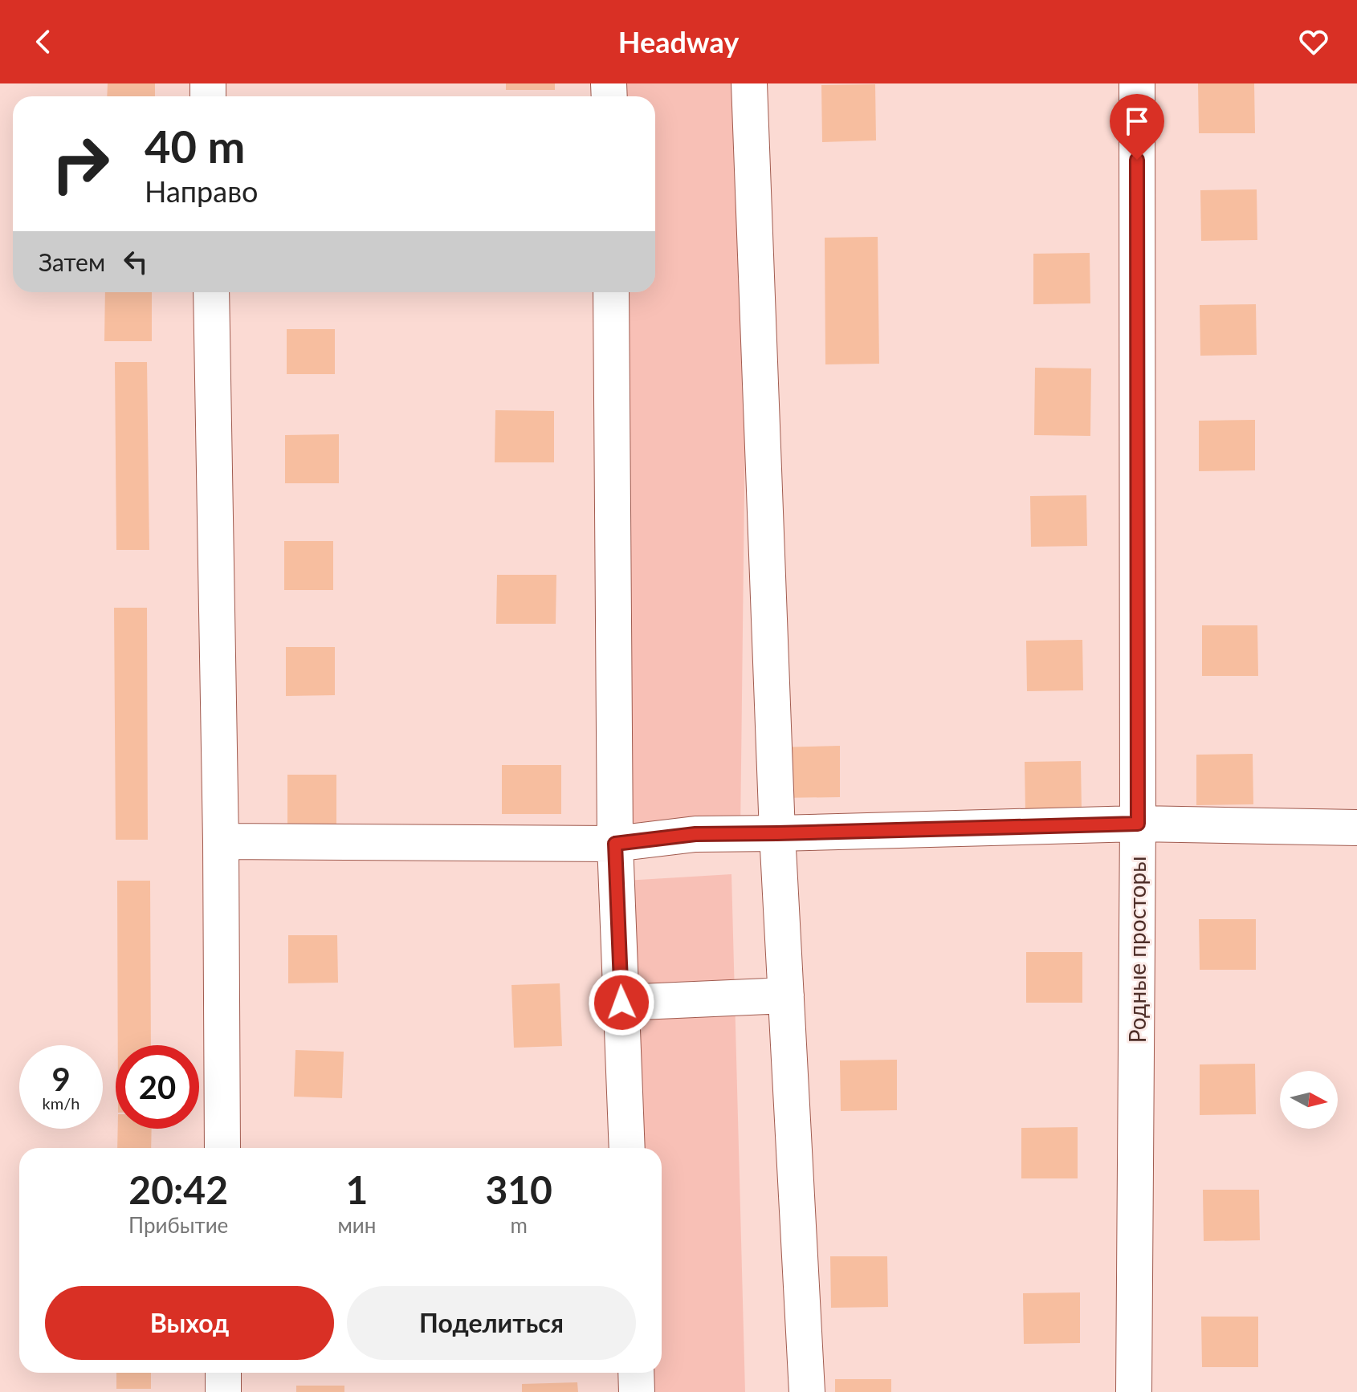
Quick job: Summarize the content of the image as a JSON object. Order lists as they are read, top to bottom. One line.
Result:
{"streets":{"street":["Родные просторы"]},"north":"right","page":{"header":"Headway","turn":["40 m","Направо"],"then":"Затем","speed":"9 km/h","limit":"20","eta":["20:42","Прибытие","1","мин","310","m"],"buttons":["Выход","Поделиться"]}}
